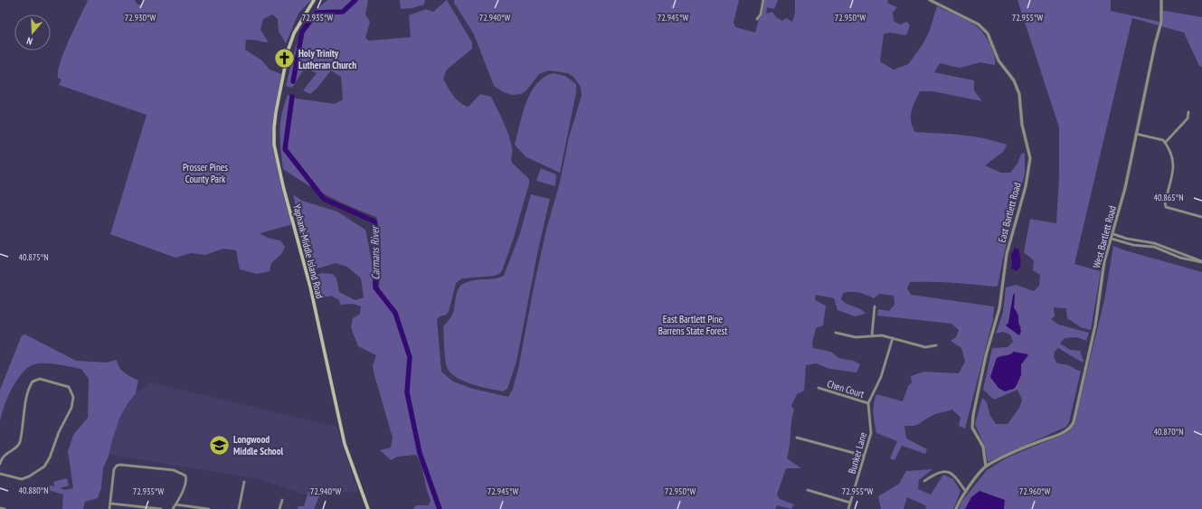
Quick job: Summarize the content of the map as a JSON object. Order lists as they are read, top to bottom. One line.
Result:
{"streets":{"main road":["Yaphank-Middle Island Road"],"street":["East Bartlett Road","West Bartlett Road","Chen Court","Bunker Lane"]},"crossings":[["East Bartlett Road","West Bartlett Road"],["Chen Court","Bunker Lane"]],"water":["Carmans River"],"parks":["Prosser Pines County Park","East Bartlett Pine Barrens State Forest"],"places":{"church":["Holy Trinity Lutheran Church"],"school or university":["Longwood Middle School"]},"north":"bottom","coordinates":["72.930°W","72.940°W","72.935°W","72.945°W","72.950°W","72.955°W","40.865°N","40.875°N","40.870°N","40.880°N","72.960°W"]}
